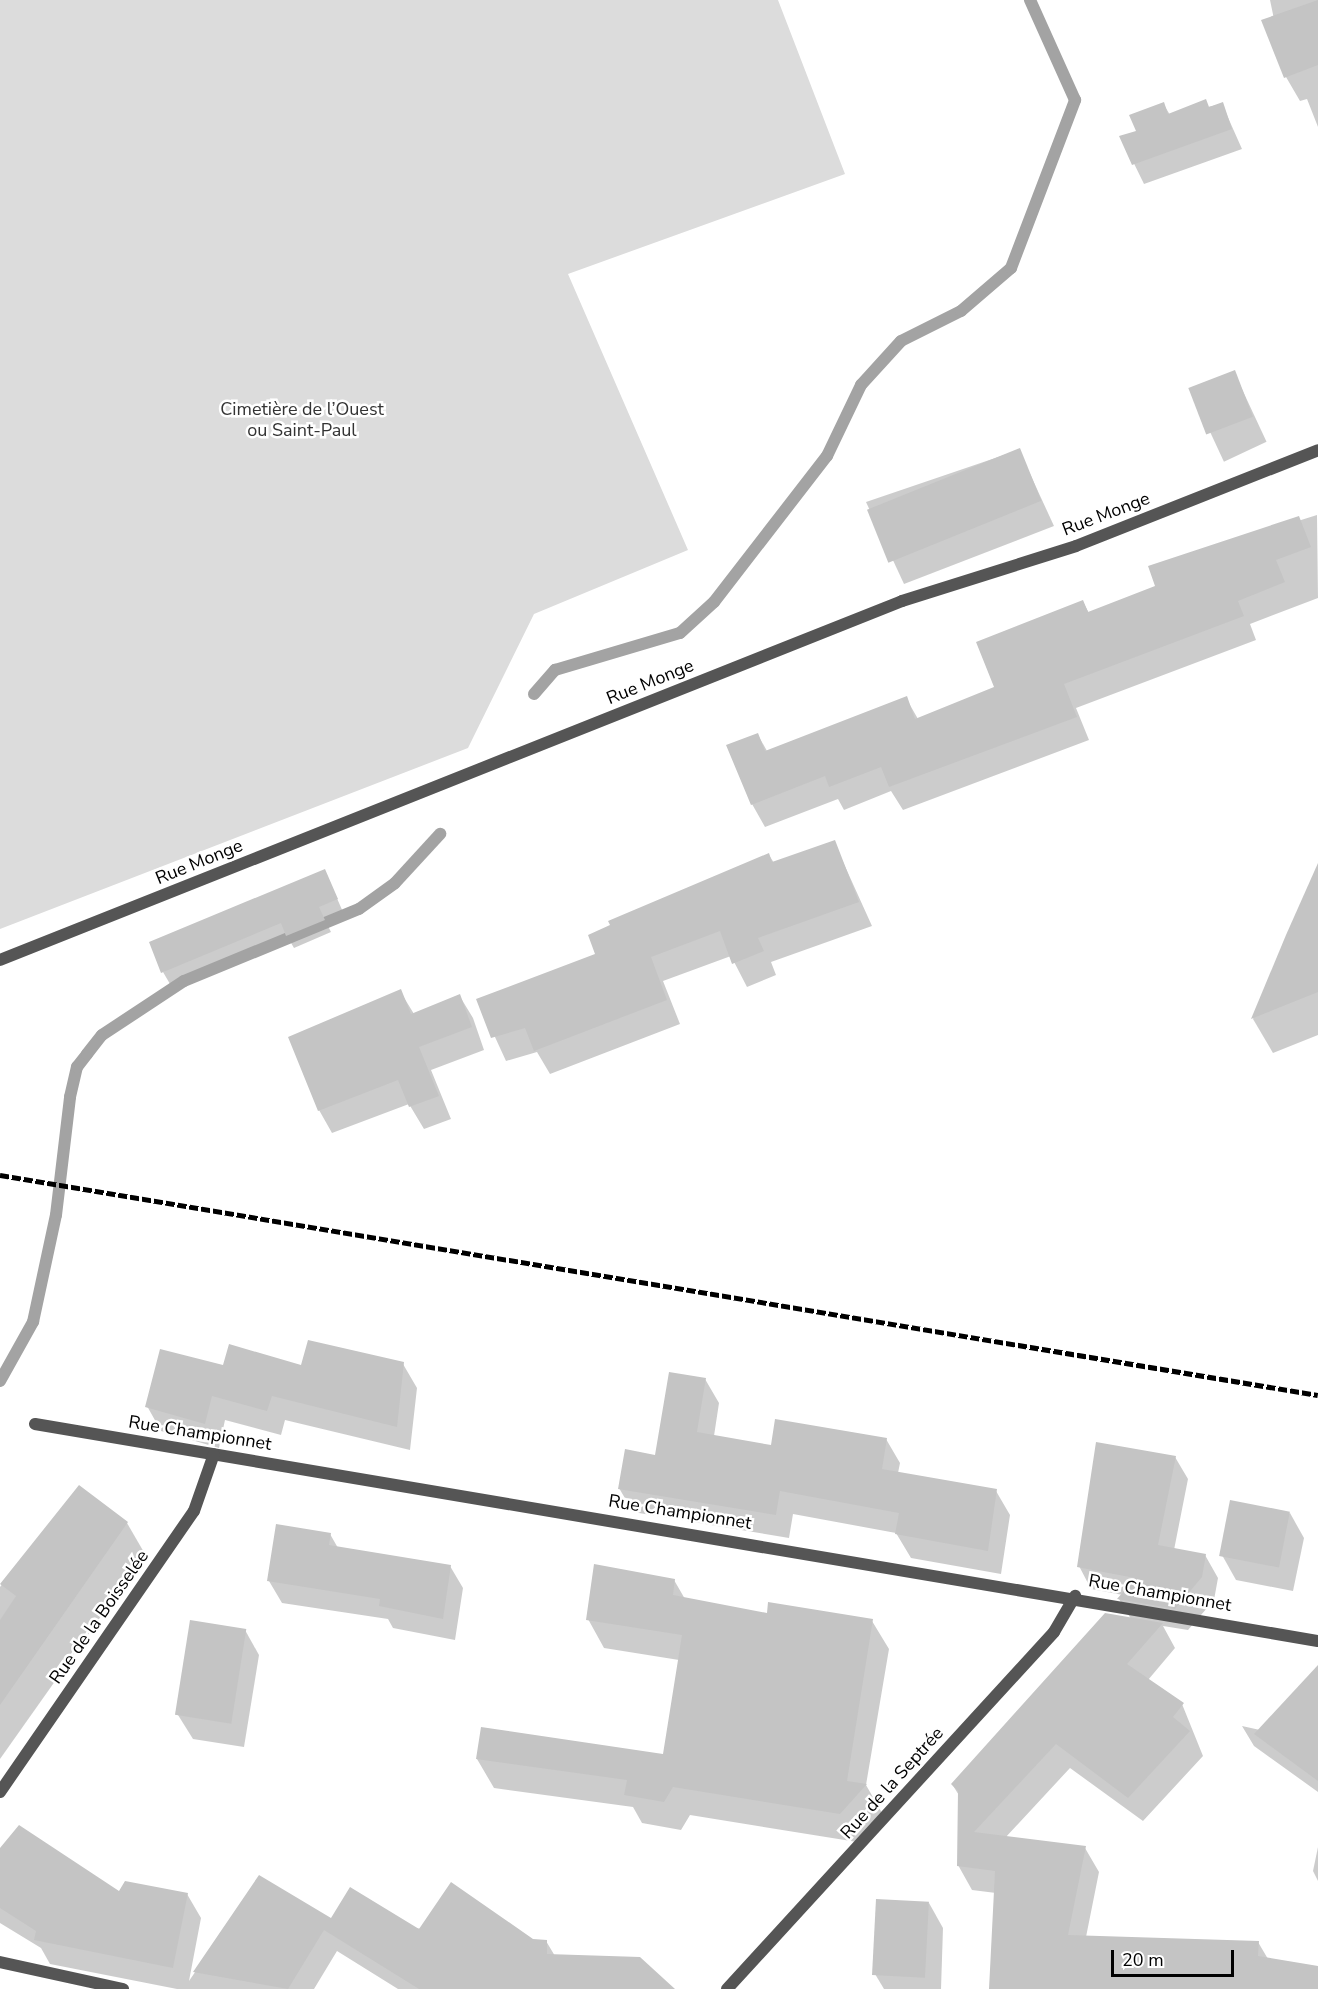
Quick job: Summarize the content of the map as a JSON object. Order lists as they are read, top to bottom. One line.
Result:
{"streets":{"street":["Rue Monge","Rue Championnet","Rue de la Boisselée","Rue de la Septrée"]},"crossings":[["Rue Championnet","Rue de la Boisselée"],["Rue Championnet","Rue de la Septrée"]],"parks":["Cimetière de l’Ouest ou Saint-Paul"],"scale_bar":"20 m"}
